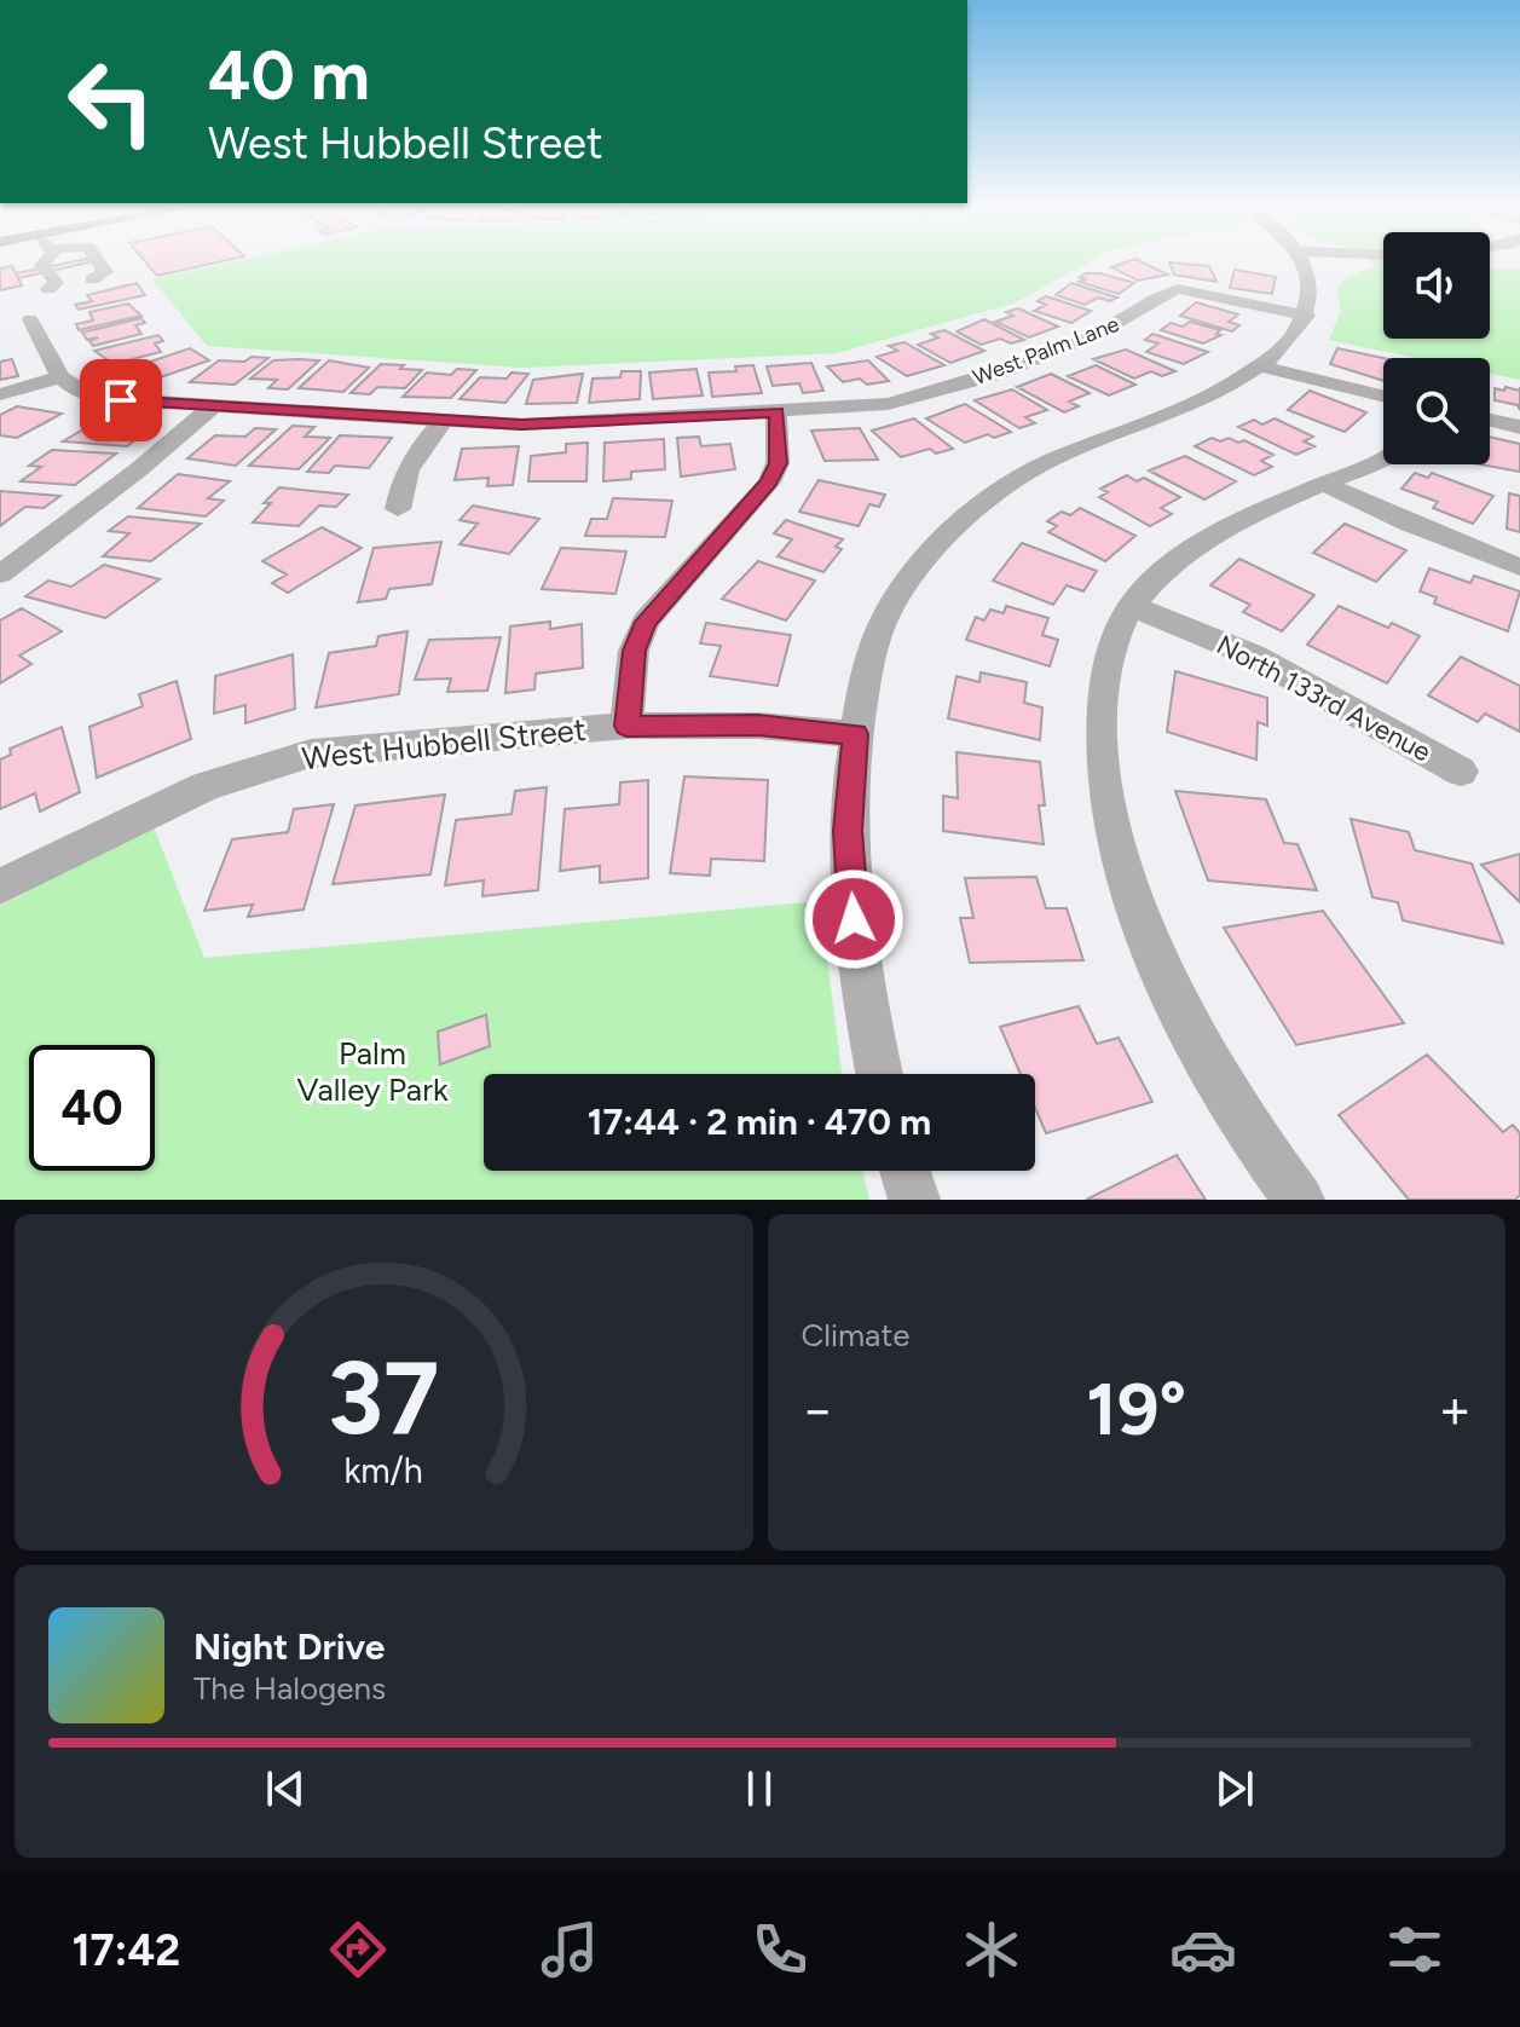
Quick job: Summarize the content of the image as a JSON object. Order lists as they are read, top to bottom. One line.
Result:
{"streets":{"street":["West Palm Lane","North 133rd Avenue","West Hubbell Street"]},"parks":["Palm Valley Park"],"page":{"turn":["40 m","West Hubbell Street"],"limit":"40","trip":"17:44 · 2 min · 470 m","tile":"Climate","heat":["−","19°","+"],"song":["Night Drive","The Halogens"],"tabs":"17:42","gauge":["37","km/h"]}}
